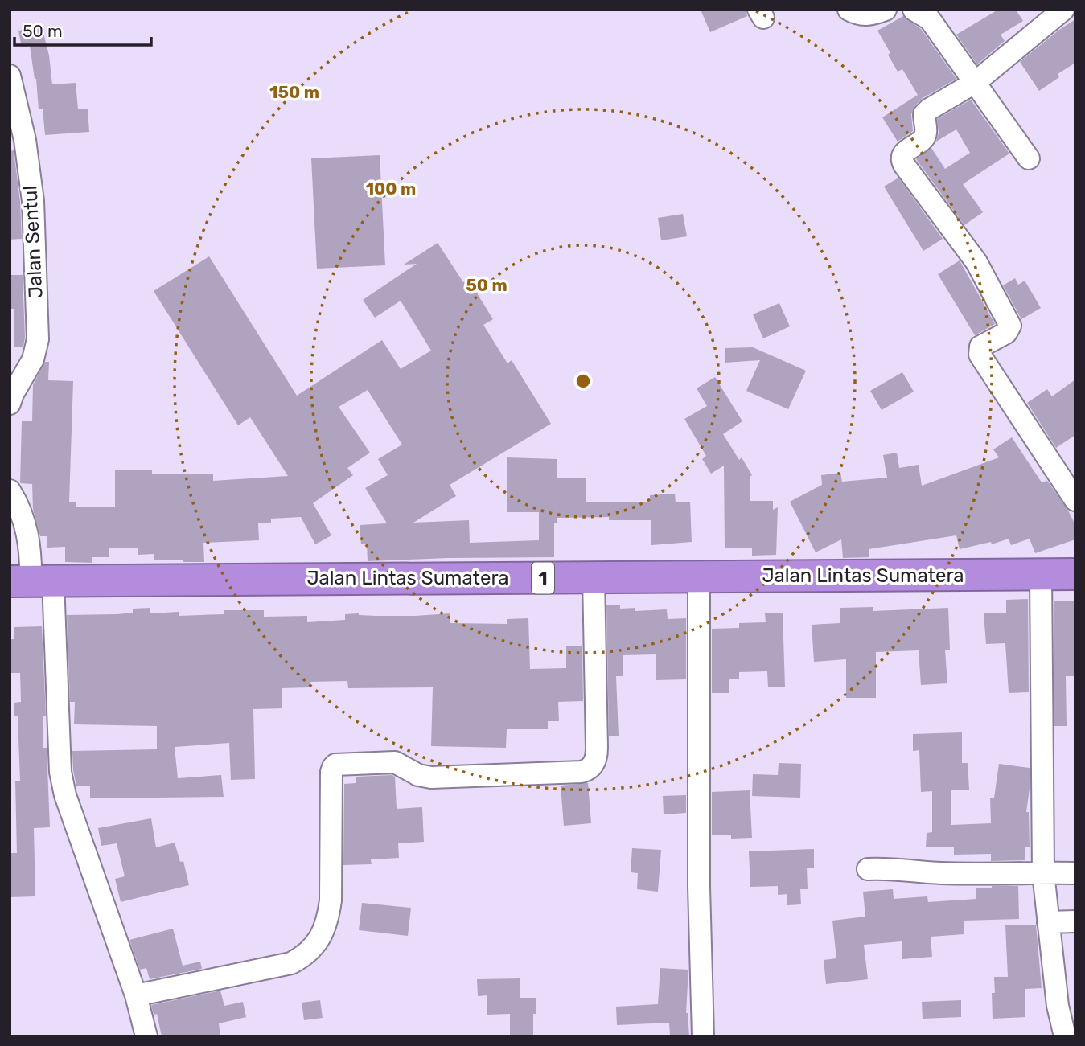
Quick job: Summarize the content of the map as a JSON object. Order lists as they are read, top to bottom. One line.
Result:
{"streets":{"highway":["Jalan Lintas Sumatera","1"],"street":["Jalan Sentul"]},"scale_bar":"50 m","rings":["150 m","100 m","50 m"]}
